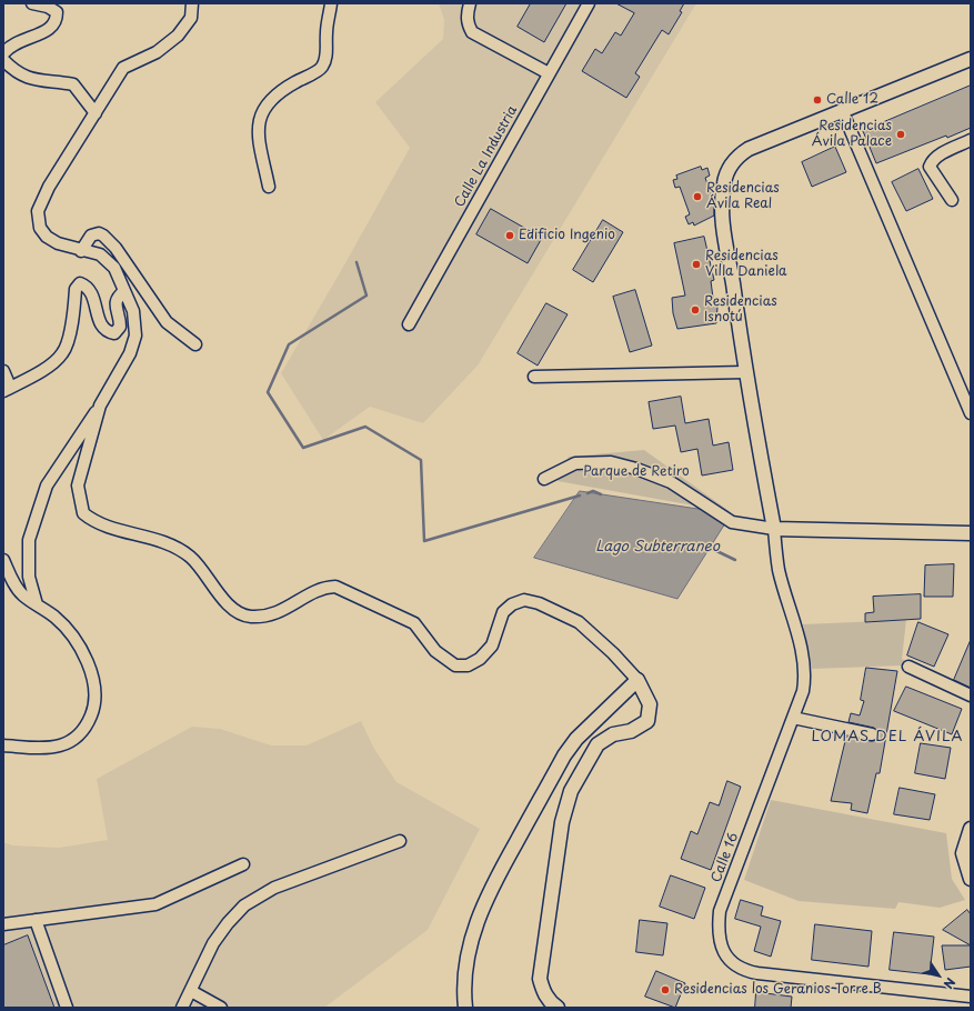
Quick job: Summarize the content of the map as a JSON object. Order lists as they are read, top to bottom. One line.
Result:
{"streets":{"street":["Calle La Industria","Calle 16"]},"districts":["LOMAS DEL ÁVILA"],"water":["Lago Subterraneo"],"parks":["Parque de Retiro"],"places":["Calle 12","Residencias Ávila Palace","Residencias Ávila Real","Edificio Ingenio","Residencias Villa Daniela","Residencias Isnotú","Residencias los Geranios Torre B"],"north":"bottom right"}
